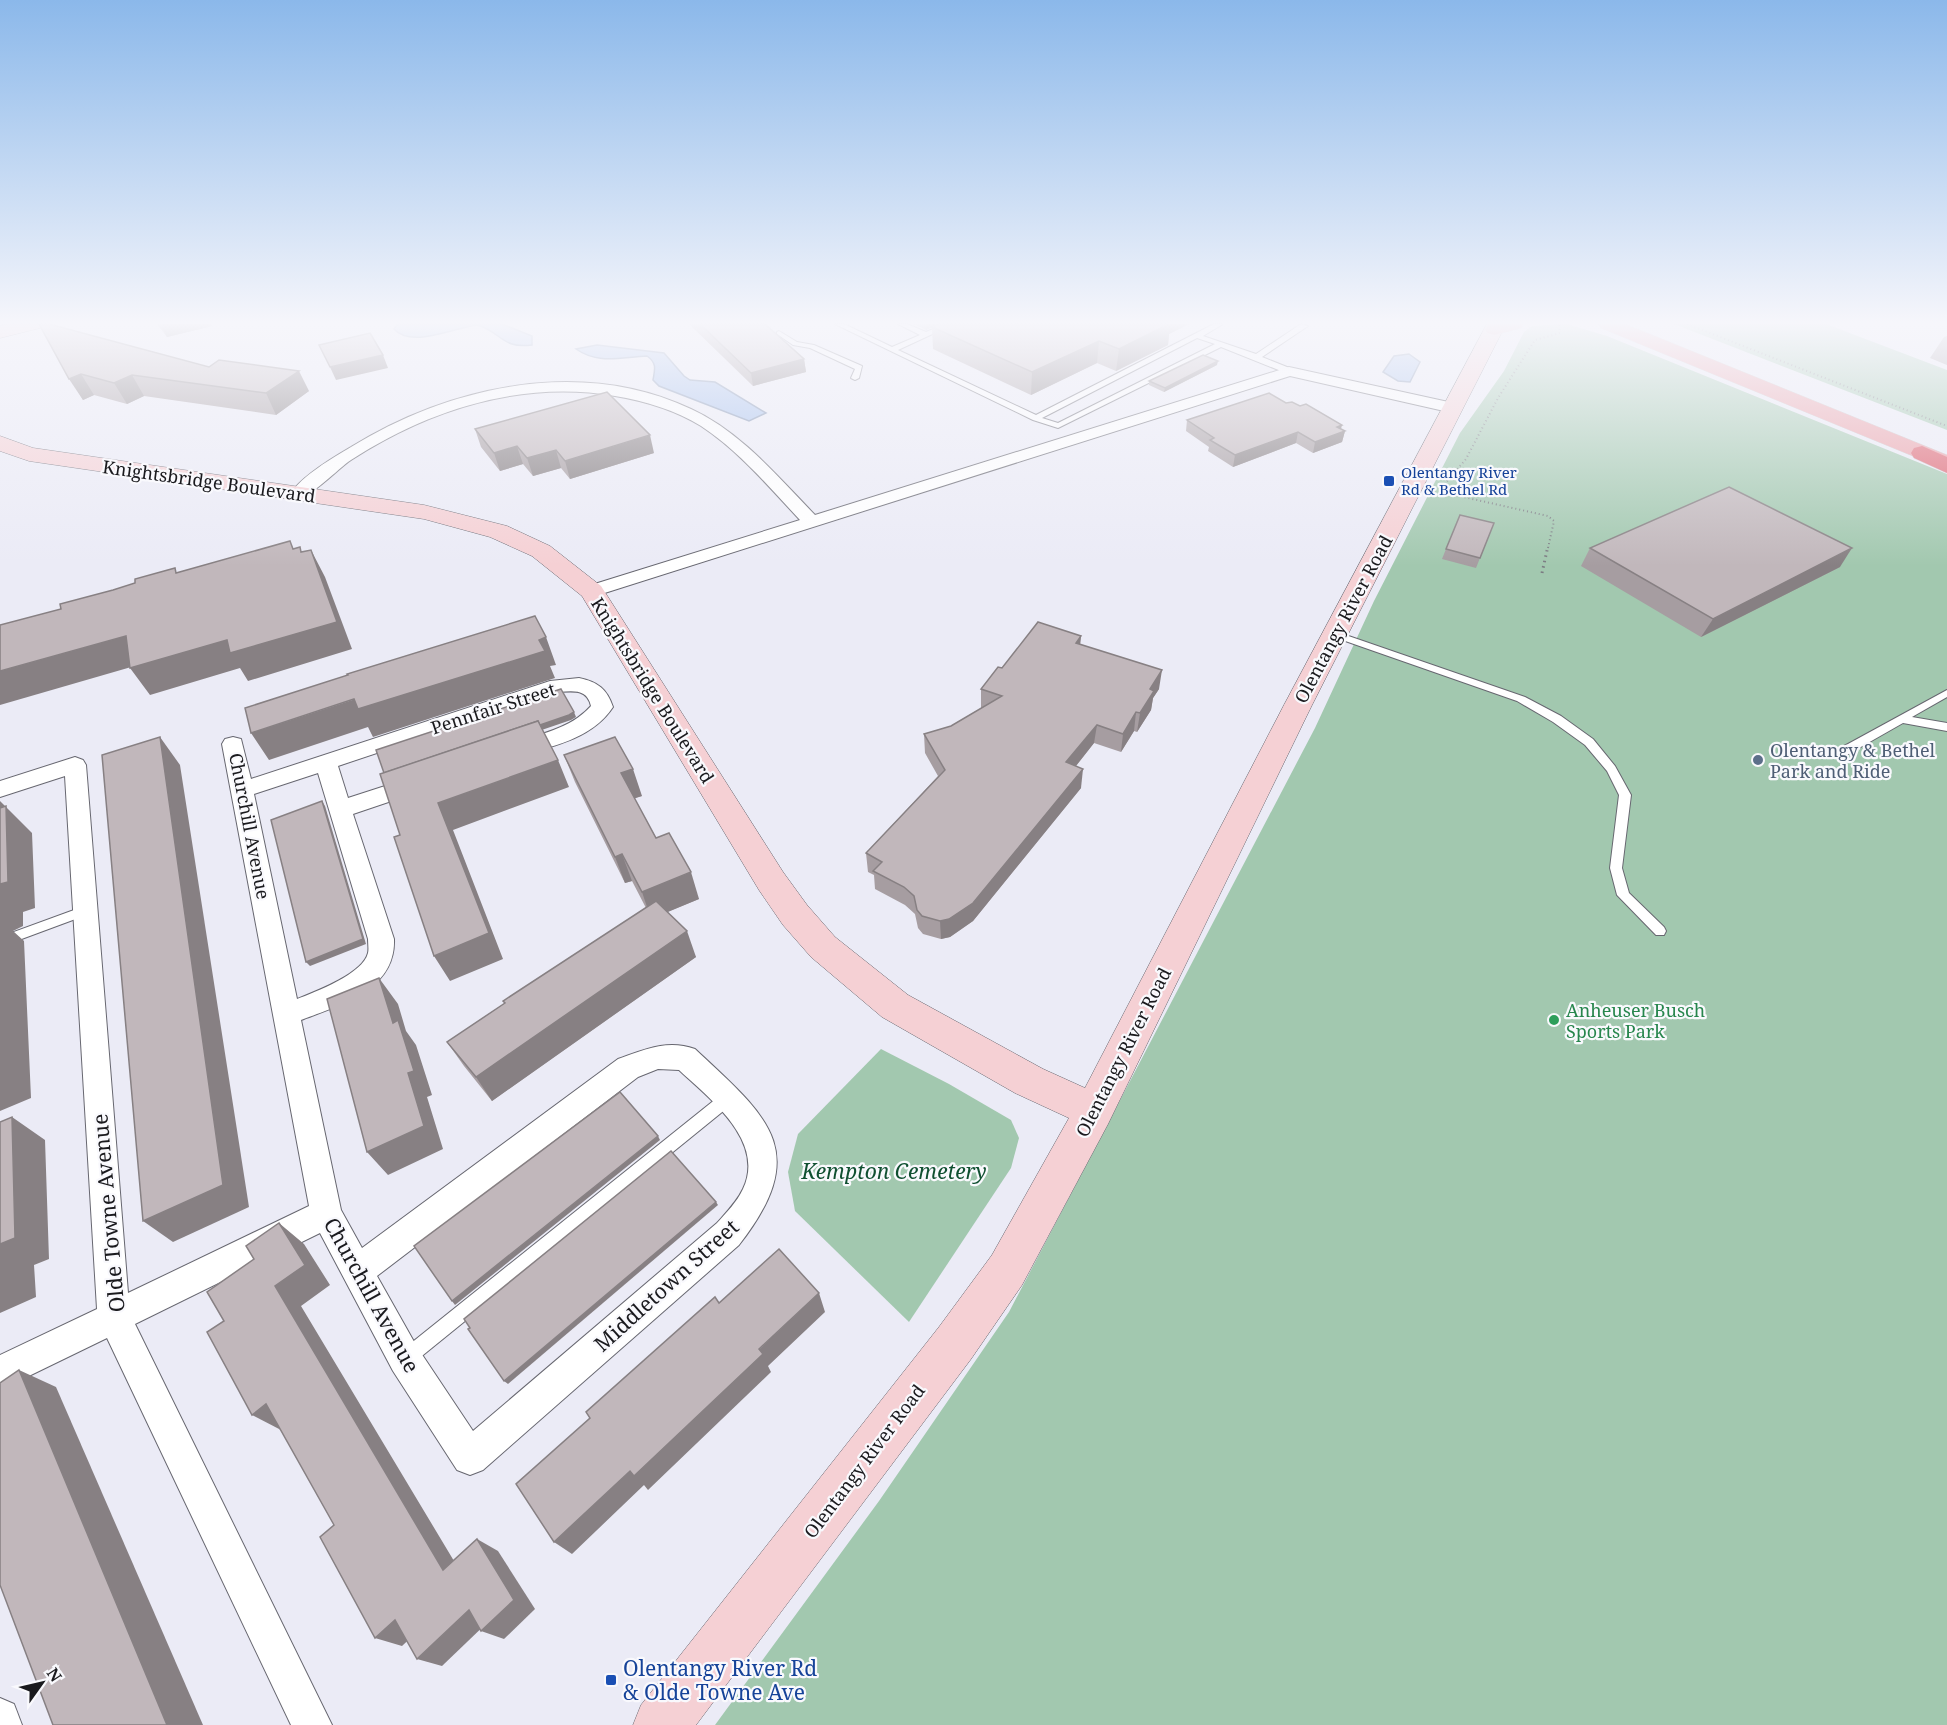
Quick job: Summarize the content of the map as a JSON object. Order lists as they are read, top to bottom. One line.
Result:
{"streets":{"main road":["Knightsbridge Boulevard","Olentangy River Road"],"street":["Pennfair Street","Churchill Avenue","Olde Towne Avenue","Middletown Street"]},"crossings":[["Knightsbridge Boulevard","Olentangy River Road"],["Pennfair Street","Churchill Avenue"],["Churchill Avenue","Middletown Street"]],"parks":["Kempton Cemetery"],"places":{"transit":["Olentangy River Rd & Bethel Rd","Olentangy River Rd & Olde Towne Ave"],"other":["Olentangy & Bethel Park and Ride","Anheuser Busch Sports Park"]},"north":"top right"}
